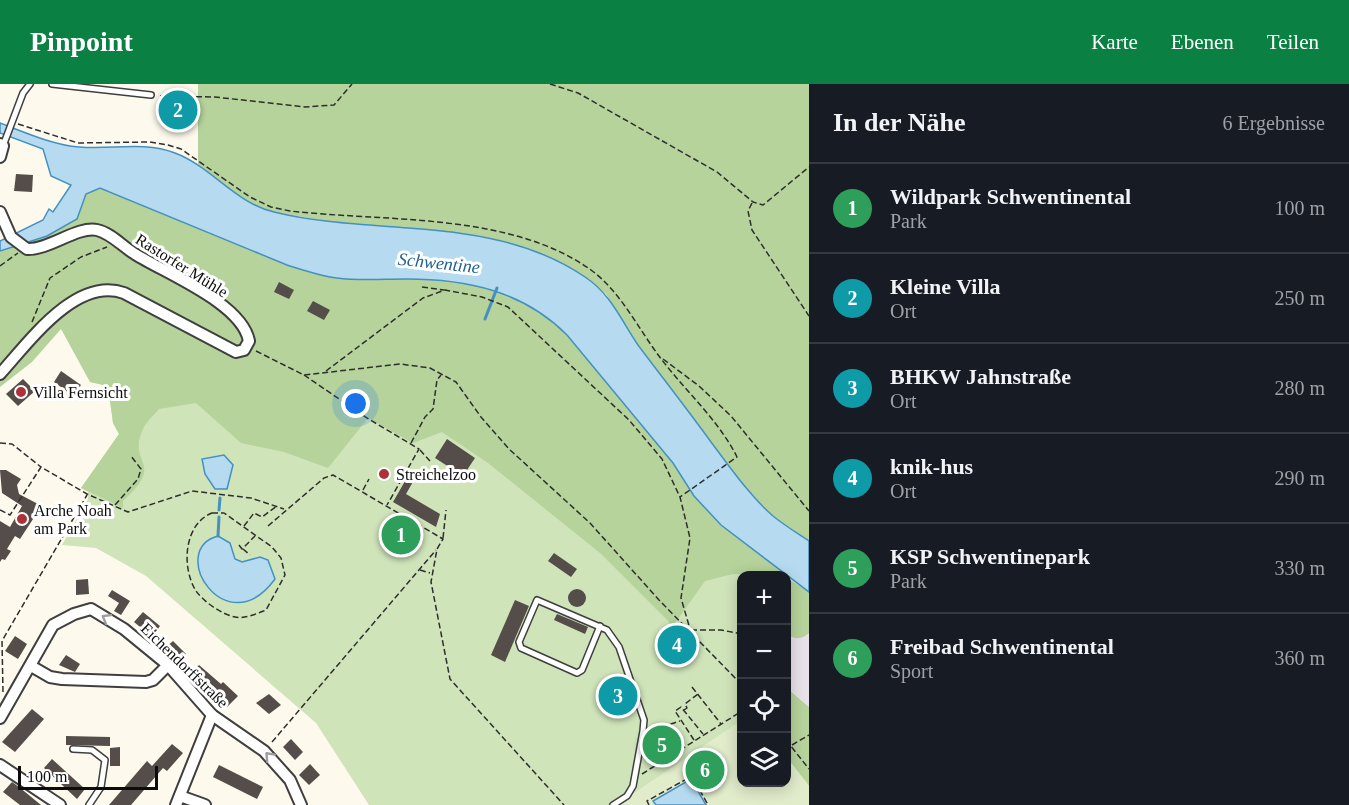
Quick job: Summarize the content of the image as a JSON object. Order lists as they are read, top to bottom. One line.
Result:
{"streets":{"street":["Rastorfer Mühle","Eichendorffstraße"]},"water":["Schwentine"],"places":["Villa Fernsicht","Streichelzoo","Arche Noah am Park"],"scale_bar":"100 m","page":{"header":"Pinpoint","nav":["Karte","Ebenen","Teilen"],"heading":["In der Nähe","6 Ergebnisse"],"pins":["2","1","4","3","5","6"],"list":[{"mark":"1","name":"Wildpark Schwentinental","note":"Park","value":"100 m"},{"mark":"2","name":"Kleine Villa","note":"Ort","value":"250 m"},{"mark":"3","name":"BHKW Jahnstraße","note":"Ort","value":"280 m"},{"mark":"4","name":"knik-hus","note":"Ort","value":"290 m"},{"mark":"5","name":"KSP Schwentinepark","note":"Park","value":"330 m"},{"mark":"6","name":"Freibad Schwentinental","note":"Sport","value":"360 m"}],"map_buttons":["+","−"],"scale":"100 m"}}
